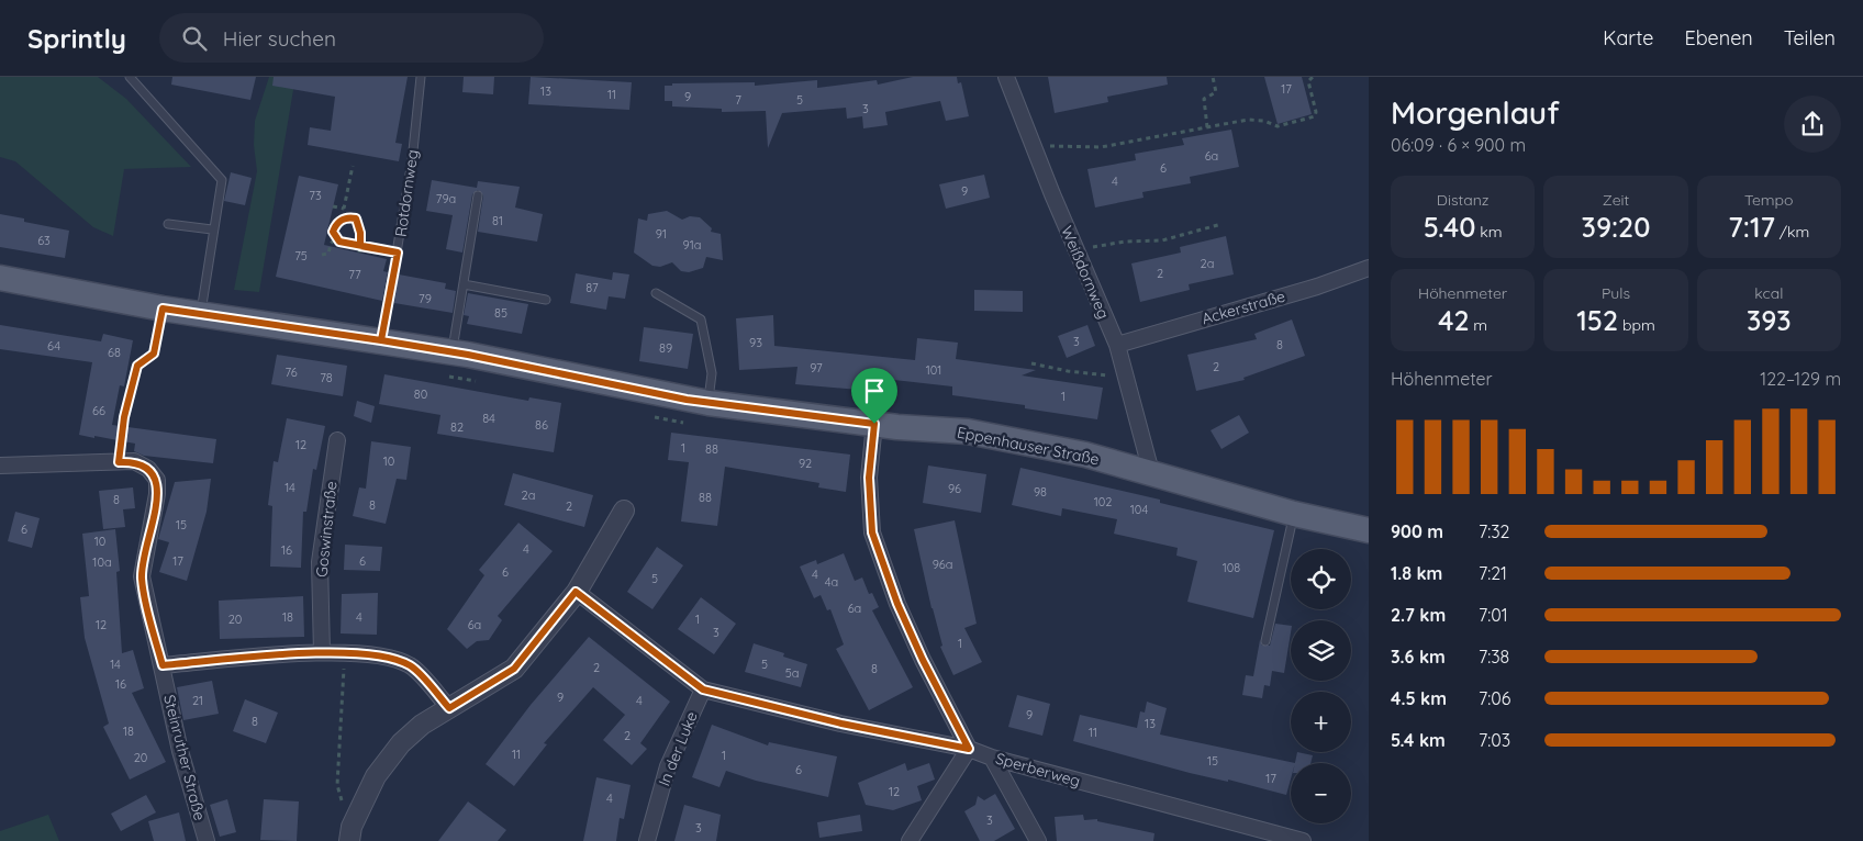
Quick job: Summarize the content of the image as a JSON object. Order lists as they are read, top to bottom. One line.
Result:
{"streets":{"main road":["Eppenhauser Straße"],"street":["Weißdornweg","Ackerstraße","Goswinstraße","In der Luke","Steinruther Straße","Sperberweg"],"lane":["Rotdornweg"]},"crossings":[["Rotdornweg","Eppenhauser Straße"],["Weißdornweg","Ackerstraße"],["Weißdornweg","Eppenhauser Straße"],["In der Luke","Sperberweg"]],"house_numbers":["17","13","11","9","7","5","3","6a","6","4","9","73","79a","81","91","63","91a","75","2a","2","77","87","79","85","3","93","8","64","89","68","2","97","101","76","78","80","1","66","84","86","82","12","1","88","10","92","14","96","98","2a","88","8","102","8","2","104","15","6","10","4","16","17","6","10a","96a","108","6","4","5","4a","6a","18","4","20","1","12","6a","3","1","14","5","2","8","5a","16","9","21","4","9","8","13","18","11","2","11","1","20","15","6","17","12","4","3","3"],"page":{"header":"Sprintly","search":"Hier suchen","nav":["Karte","Ebenen","Teilen"],"heading":["Morgenlauf","06:09 · 6 × 900 m"],"stats":[["Distanz","5.40 km"],["Zeit","39:20"],["Tempo","7:17 /km"],["Höhenmeter","42 m"],["Puls","152 bpm"],["kcal","393"]],"chart":["Höhenmeter","122–129 m"],"list":[{"name":"900 m","note":"7:32"},{"name":"1.8 km","note":"7:21"},{"name":"2.7 km","note":"7:01"},{"name":"3.6 km","note":"7:38"},{"name":"4.5 km","note":"7:06"},{"name":"5.4 km","note":"7:03"}],"map_buttons":["+","−"]}}
